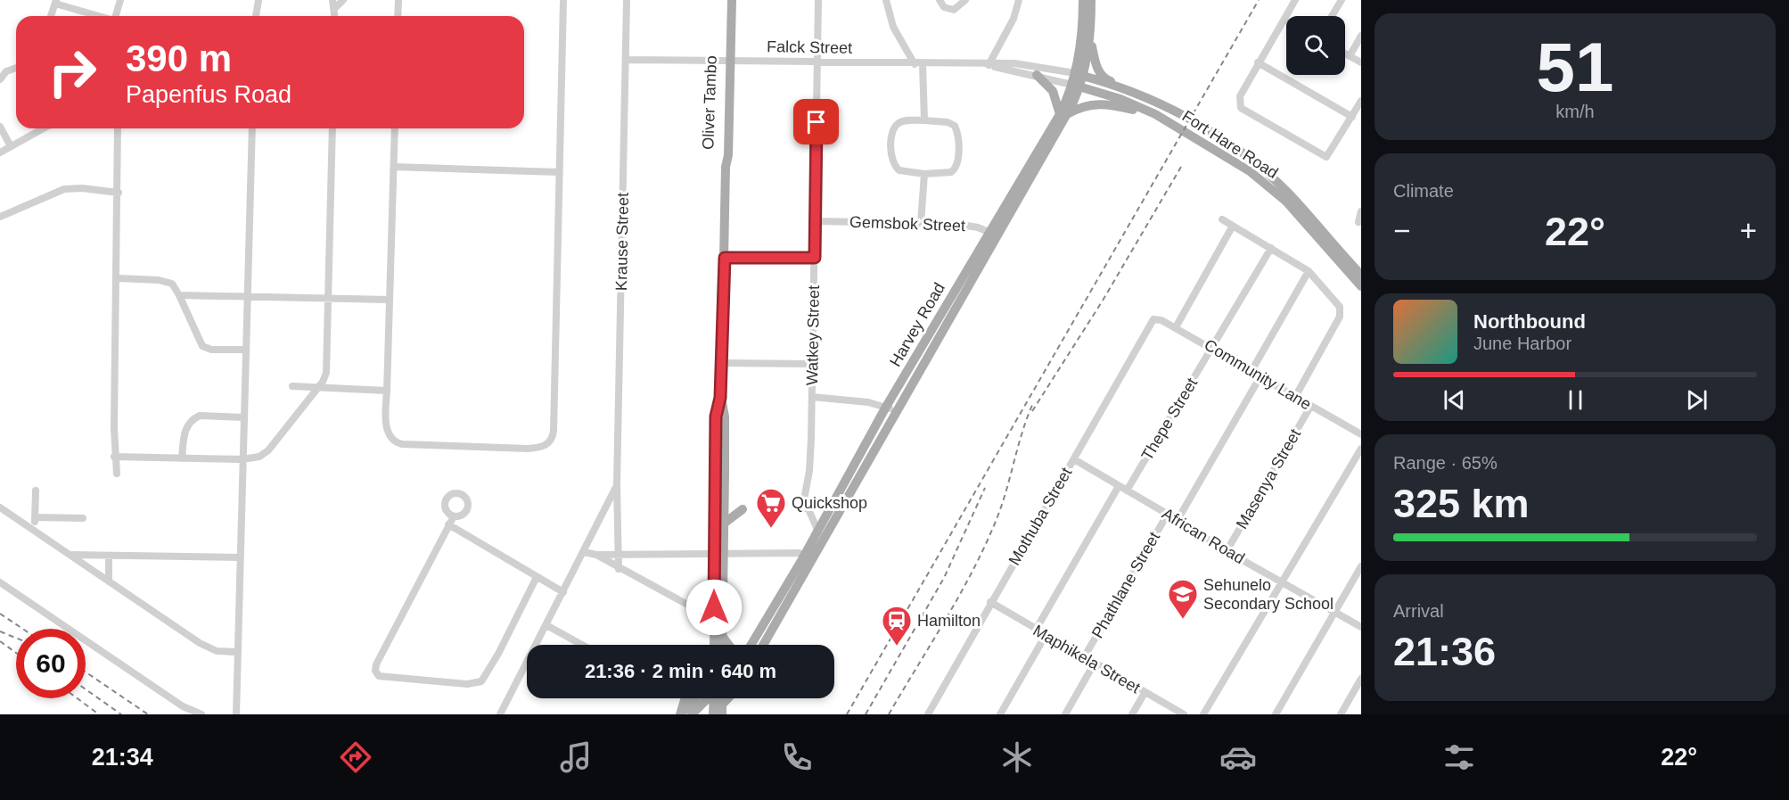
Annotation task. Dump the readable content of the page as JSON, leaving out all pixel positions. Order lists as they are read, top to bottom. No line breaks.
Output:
{"streets":{"main road":["Oliver Tambo","Fort Hare Road","Harvey Road"],"street":["Falck Street","Gemsbok Street","Krause Street","Watkey Street","Community Lane","Thepe Street","Masenya Street","Mothuba Street","African Road","Phathlane Street","Maphikela Street"]},"crossings":[["Falck Street","Oliver Tambo"],["Falck Street","Fort Hare Road"],["Falck Street","Krause Street"],["Falck Street","Harvey Road"],["Falck Street","Watkey Street"],["Fort Hare Road","Harvey Road"],["Gemsbok Street","Harvey Road"],["Gemsbok Street","Watkey Street"],["Community Lane","Thepe Street"],["Community Lane","Masenya Street"],["Community Lane","Mothuba Street"],["Community Lane","Phathlane Street"],["Thepe Street","African Road"],["Masenya Street","African Road"],["Mothuba Street","African Road"],["Mothuba Street","Maphikela Street"],["African Road","Phathlane Street"],["Phathlane Street","Maphikela Street"]],"places":{"supermarket":["Quickshop"],"school or university":["Sehunelo Secondary School"],"station":["Hamilton"]},"page":{"tile":[["51","km/h"],"Climate",["Range · 65%","325 km"],["Arrival","21:36"]],"turn":["390 m","Papenfus Road"],"heat":["−","22°","+"],"song":["Northbound","June Harbor"],"limit":"60","trip":"21:36 · 2 min · 640 m","tabs":["21:34","22°"]}}
